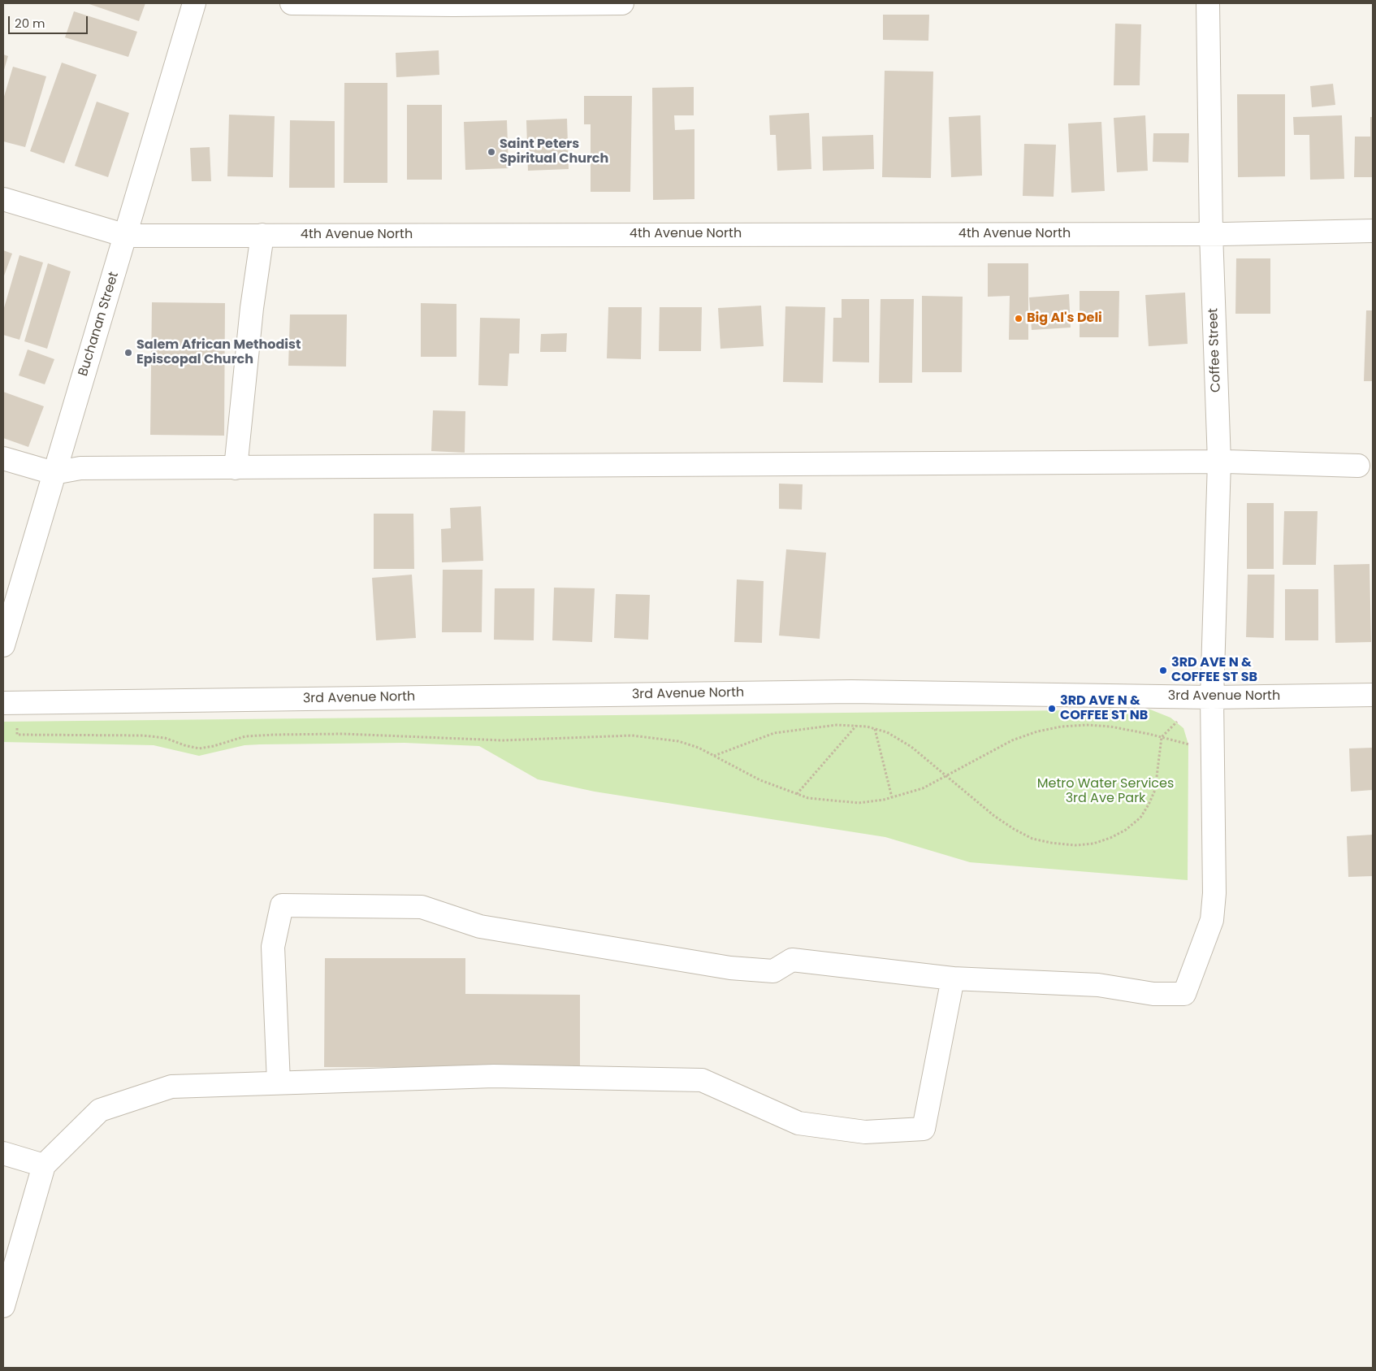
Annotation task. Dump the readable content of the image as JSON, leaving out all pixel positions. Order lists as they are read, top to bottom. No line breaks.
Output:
{"streets":{"street":["4th Avenue North","Buchanan Street","Coffee Street","3rd Avenue North"]},"crossings":[["4th Avenue North","Buchanan Street"],["4th Avenue North","Coffee Street"],["Coffee Street","3rd Avenue North"]],"parks":["Metro Water Services 3rd Ave Park"],"places":["Saint Peters Spiritual Church","Big Al's Deli","Salem African Methodist Episcopal Church","3RD AVE N & COFFEE ST SB","3RD AVE N & COFFEE ST NB"],"scale_bar":"20 m"}
